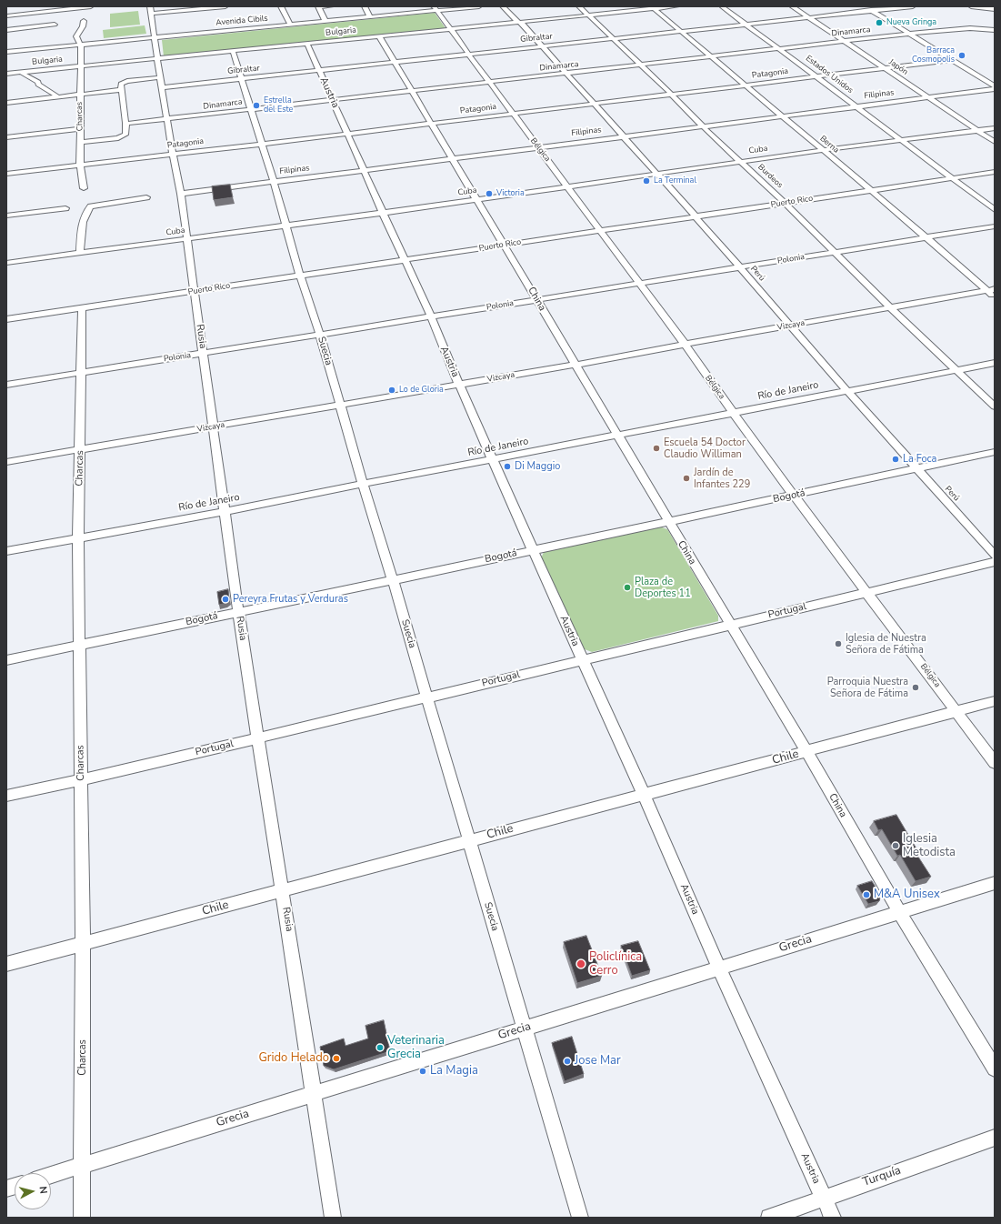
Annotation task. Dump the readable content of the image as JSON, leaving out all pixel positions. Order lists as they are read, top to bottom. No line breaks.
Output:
{"streets":{"street":["Avenida Cibils","Bulgaria","Dinamarca","Gibraltar","Japón","Patagonia","Estados Unidos","Austria","Filipinas","Charcas","Berna","Bélgica","Cuba","Burdeos","Puerto Rico","Polonia","Perú","China","Vizcaya","Rusia","Suecia","Río de Janeiro","Bogotá","Portugal","Chile","Grecia","Turquía"]},"crossings":[["Avenida Cibils","Charcas"],["Avenida Cibils","Bélgica"],["Avenida Cibils","Rusia"],["Bulgaria","Austria"],["Bulgaria","Charcas"],["Bulgaria","Berna"],["Bulgaria","Bélgica"],["Bulgaria","Burdeos"],["Bulgaria","Perú"],["Bulgaria","China"],["Bulgaria","Rusia"],["Bulgaria","Suecia"],["Dinamarca","Japón"],["Dinamarca","Estados Unidos"],["Dinamarca","Austria"],["Dinamarca","Berna"],["Dinamarca","Bélgica"],["Dinamarca","Burdeos"],["Dinamarca","Perú"],["Dinamarca","China"],["Dinamarca","Rusia"],["Dinamarca","Suecia"],["Gibraltar","Japón"],["Gibraltar","Estados Unidos"],["Gibraltar","Austria"],["Gibraltar","Berna"],["Gibraltar","Bélgica"],["Gibraltar","Burdeos"],["Gibraltar","Perú"],["Gibraltar","China"],["Gibraltar","Rusia"],["Gibraltar","Suecia"],["Japón","Patagonia"],["Japón","Filipinas"],["Japón","Cuba"],["Patagonia","Estados Unidos"],["Patagonia","Austria"],["Patagonia","Charcas"],["Patagonia","Berna"],["Patagonia","Bélgica"],["Patagonia","Burdeos"],["Patagonia","Perú"],["Patagonia","China"],["Patagonia","Rusia"],["Patagonia","Suecia"],["Estados Unidos","Filipinas"],["Estados Unidos","Cuba"],["Estados Unidos","Puerto Rico"],["Austria","Filipinas"],["Austria","Cuba"],["Austria","Puerto Rico"],["Austria","Polonia"],["Austria","Vizcaya"],["Austria","Río de Janeiro"],["Austria","Bogotá"],["Austria","Portugal"],["Austria","Chile"],["Austria","Grecia"],["Austria","Turquía"],["Filipinas","Berna"],["Filipinas","Bélgica"],["Filipinas","Burdeos"],["Filipinas","Perú"],["Filipinas","China"],["Filipinas","Rusia"],["Filipinas","Suecia"],["Charcas","Puerto Rico"],["Charcas","Polonia"],["Charcas","Vizcaya"],["Charcas","Río de Janeiro"],["Charcas","Bogotá"],["Charcas","Portugal"],["Charcas","Chile"],["Charcas","Grecia"],["Berna","Cuba"],["Berna","Puerto Rico"],["Berna","Polonia"],["Berna","Vizcaya"],["Bélgica","Cuba"],["Bélgica","Puerto Rico"],["Bélgica","Polonia"],["Bélgica","Vizcaya"],["Bélgica","Río de Janeiro"],["Bélgica","Bogotá"],["Bélgica","Portugal"],["Bélgica","Chile"],["Cuba","Burdeos"],["Cuba","Perú"],["Cuba","China"],["Cuba","Rusia"],["Cuba","Suecia"],["Burdeos","Puerto Rico"],["Burdeos","Polonia"],["Burdeos","Vizcaya"],["Burdeos","Río de Janeiro"],["Puerto Rico","Perú"],["Puerto Rico","China"],["Puerto Rico","Rusia"],["Puerto Rico","Suecia"],["Polonia","Perú"],["Polonia","China"],["Polonia","Rusia"],["Polonia","Suecia"],["Perú","Vizcaya"],["Perú","Río de Janeiro"],["Perú","Bogotá"],["China","Vizcaya"],["China","Río de Janeiro"],["China","Bogotá"],["China","Portugal"],["China","Chile"],["China","Grecia"],["Vizcaya","Rusia"],["Vizcaya","Suecia"],["Rusia","Río de Janeiro"],["Rusia","Bogotá"],["Rusia","Portugal"],["Rusia","Chile"],["Rusia","Grecia"],["Suecia","Río de Janeiro"],["Suecia","Bogotá"],["Suecia","Portugal"],["Suecia","Chile"],["Suecia","Grecia"]],"places":["Nueva Gringa","Barraca Cosmopolis","Estrella del Este","La Terminal","Victoria","Lo de Gloria","Escuela 54 Doctor Claudio Williman","La Foca","Di Maggio","Jardín de Infantes 229","Plaza de Deportes 11","Pereyra Frutas y Verduras","Iglesia de Nuestra Señora de Fátima","Parroquia Nuestra Señora de Fátima","Iglesia Metodista","M&A Unisex","Policlínica Cerro","Veterinaria Grecia","Grido Helado","Jose Mar","La Magia"],"north":"right"}
